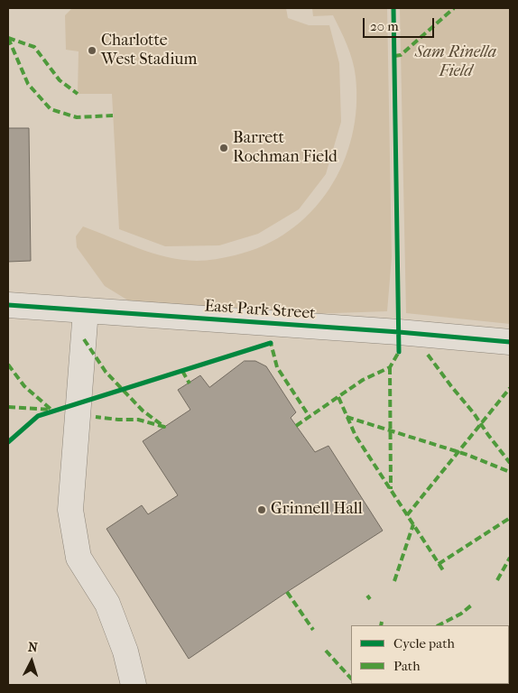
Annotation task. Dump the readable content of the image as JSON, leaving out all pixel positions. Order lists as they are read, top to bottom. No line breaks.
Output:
{"streets":{"street":["East Park Street"]},"parks":["Sam Rinella Field"],"places":["Charlotte West Stadium","Barrett Rochman Field","Grinnell Hall"],"legend":["Cycle path","Path"],"scale_bar":"20 m","north":"top"}
